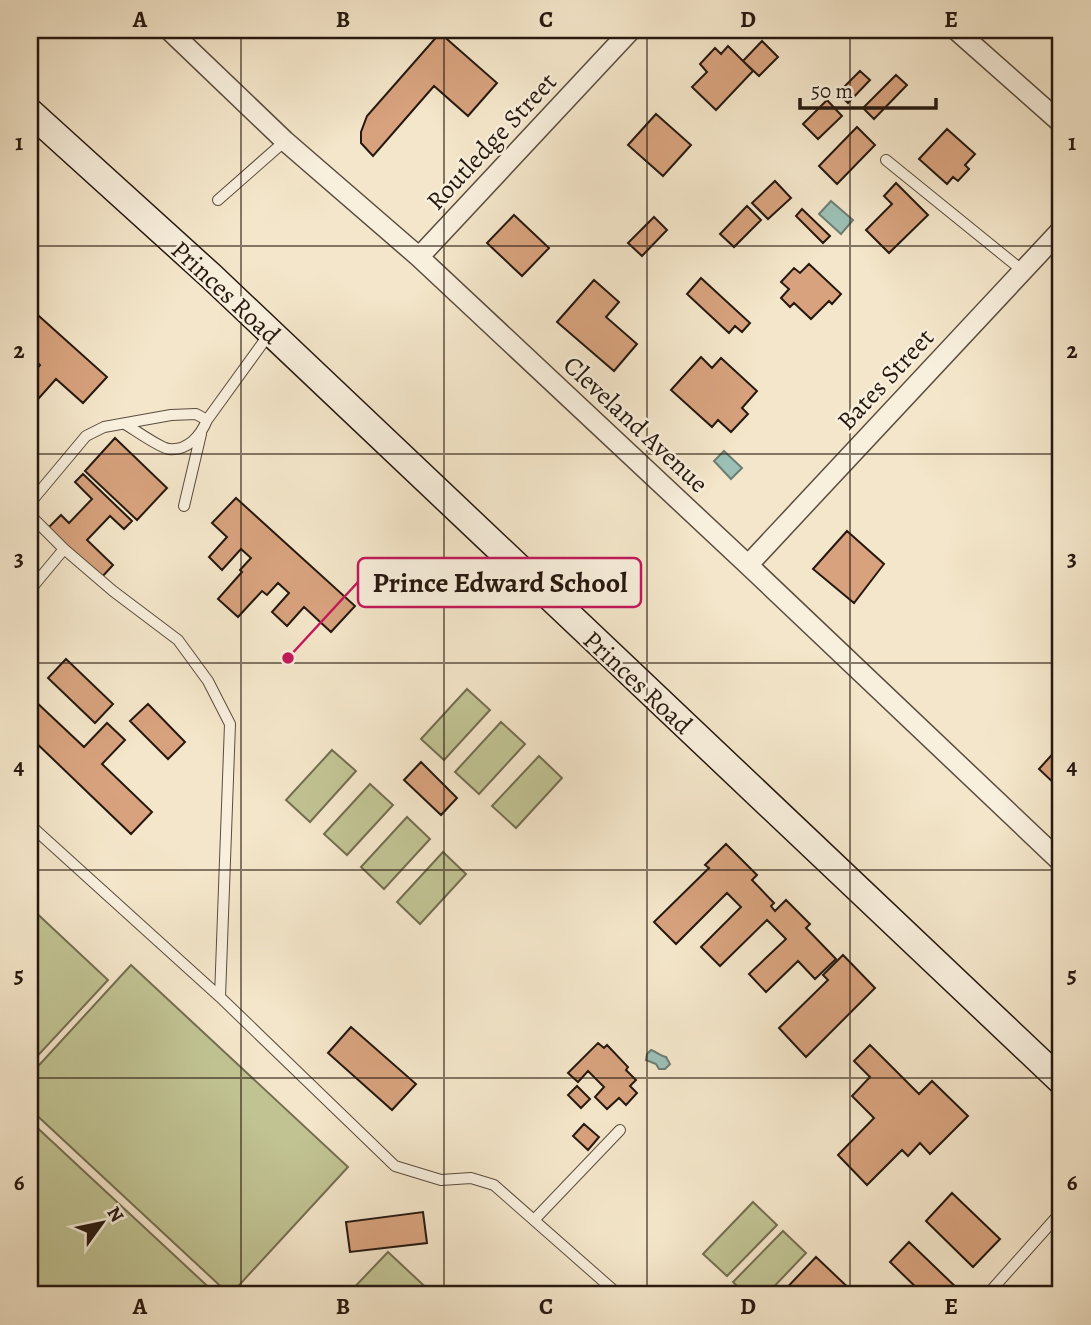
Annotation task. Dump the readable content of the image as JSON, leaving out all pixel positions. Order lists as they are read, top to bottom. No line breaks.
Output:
{"streets":{"main road":["Princes Road"],"street":["Routledge Street","Bates Street","Cleveland Avenue"]},"crossings":[["Routledge Street","Cleveland Avenue"],["Bates Street","Cleveland Avenue"]],"places":["Prince Edward School"],"scale_bar":"50 m","north":"top right","grid":{"columns":["A","B","C","D","E"],"rows":["1","2","3","4","5","6"]}}
